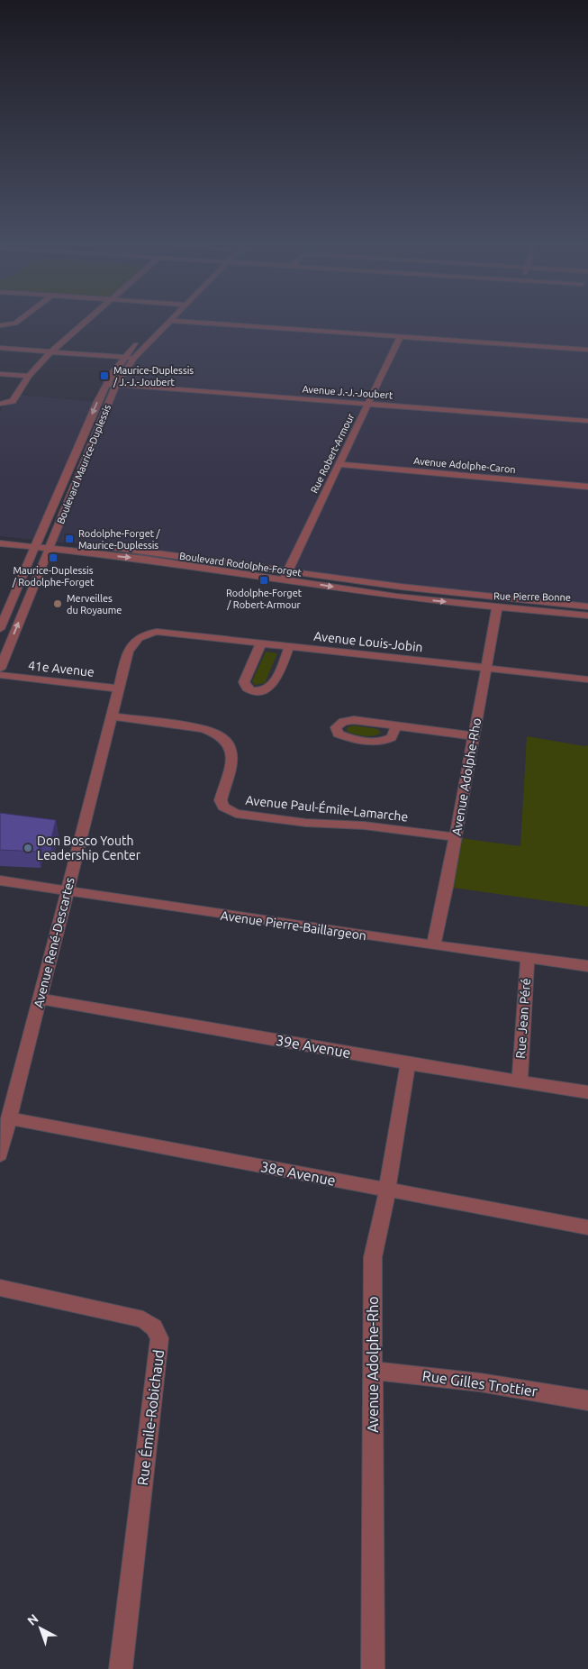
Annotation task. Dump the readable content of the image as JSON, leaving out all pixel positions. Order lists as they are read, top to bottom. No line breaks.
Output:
{"streets":{"street":["Avenue J.-J.-Joubert","Rue Robert-Armour","Boulevard Maurice-Duplessis","Avenue Adolphe-Caron","Boulevard Rodolphe-Forget","Rue Pierre Bonne","Avenue Louis-Jobin","41e Avenue","Avenue Adolphe-Rho","Avenue Paul-Émile-Lamarche","Avenue Pierre-Baillargeon","Avenue René-Descartes","Rue Jean Péré","39e Avenue","38e Avenue","Rue Gilles Trottier","Rue Émile-Robichaud"]},"crossings":[["Avenue J.-J.-Joubert","Rue Robert-Armour"],["Avenue J.-J.-Joubert","Boulevard Maurice-Duplessis"],["Rue Robert-Armour","Avenue Adolphe-Caron"],["Rue Robert-Armour","Boulevard Rodolphe-Forget"],["Boulevard Maurice-Duplessis","Boulevard Rodolphe-Forget"],["Boulevard Rodolphe-Forget","Rue Pierre Bonne"],["Boulevard Rodolphe-Forget","Avenue Adolphe-Rho"],["Avenue Louis-Jobin","Avenue Adolphe-Rho"],["Avenue Louis-Jobin","Avenue René-Descartes"],["41e Avenue","Avenue René-Descartes"],["Avenue Adolphe-Rho","Avenue Paul-Émile-Lamarche"],["Avenue Adolphe-Rho","Avenue Pierre-Baillargeon"],["Avenue Adolphe-Rho","39e Avenue"],["Avenue Adolphe-Rho","38e Avenue"],["Avenue Adolphe-Rho","Rue Gilles Trottier"],["Avenue Paul-Émile-Lamarche","Avenue René-Descartes"],["Avenue Pierre-Baillargeon","Avenue René-Descartes"],["Avenue Pierre-Baillargeon","Rue Jean Péré"],["Avenue René-Descartes","39e Avenue"],["Avenue René-Descartes","38e Avenue"],["Rue Jean Péré","39e Avenue"]],"places":{"transit":["Maurice-Duplessis / J.-J.-Joubert","Rodolphe-Forget / Maurice-Duplessis","Maurice-Duplessis / Rodolphe-Forget","Rodolphe-Forget / Robert-Armour"],"other":["Merveilles du Royaume","Don Bosco Youth Leadership Center"]},"north":"top left"}
